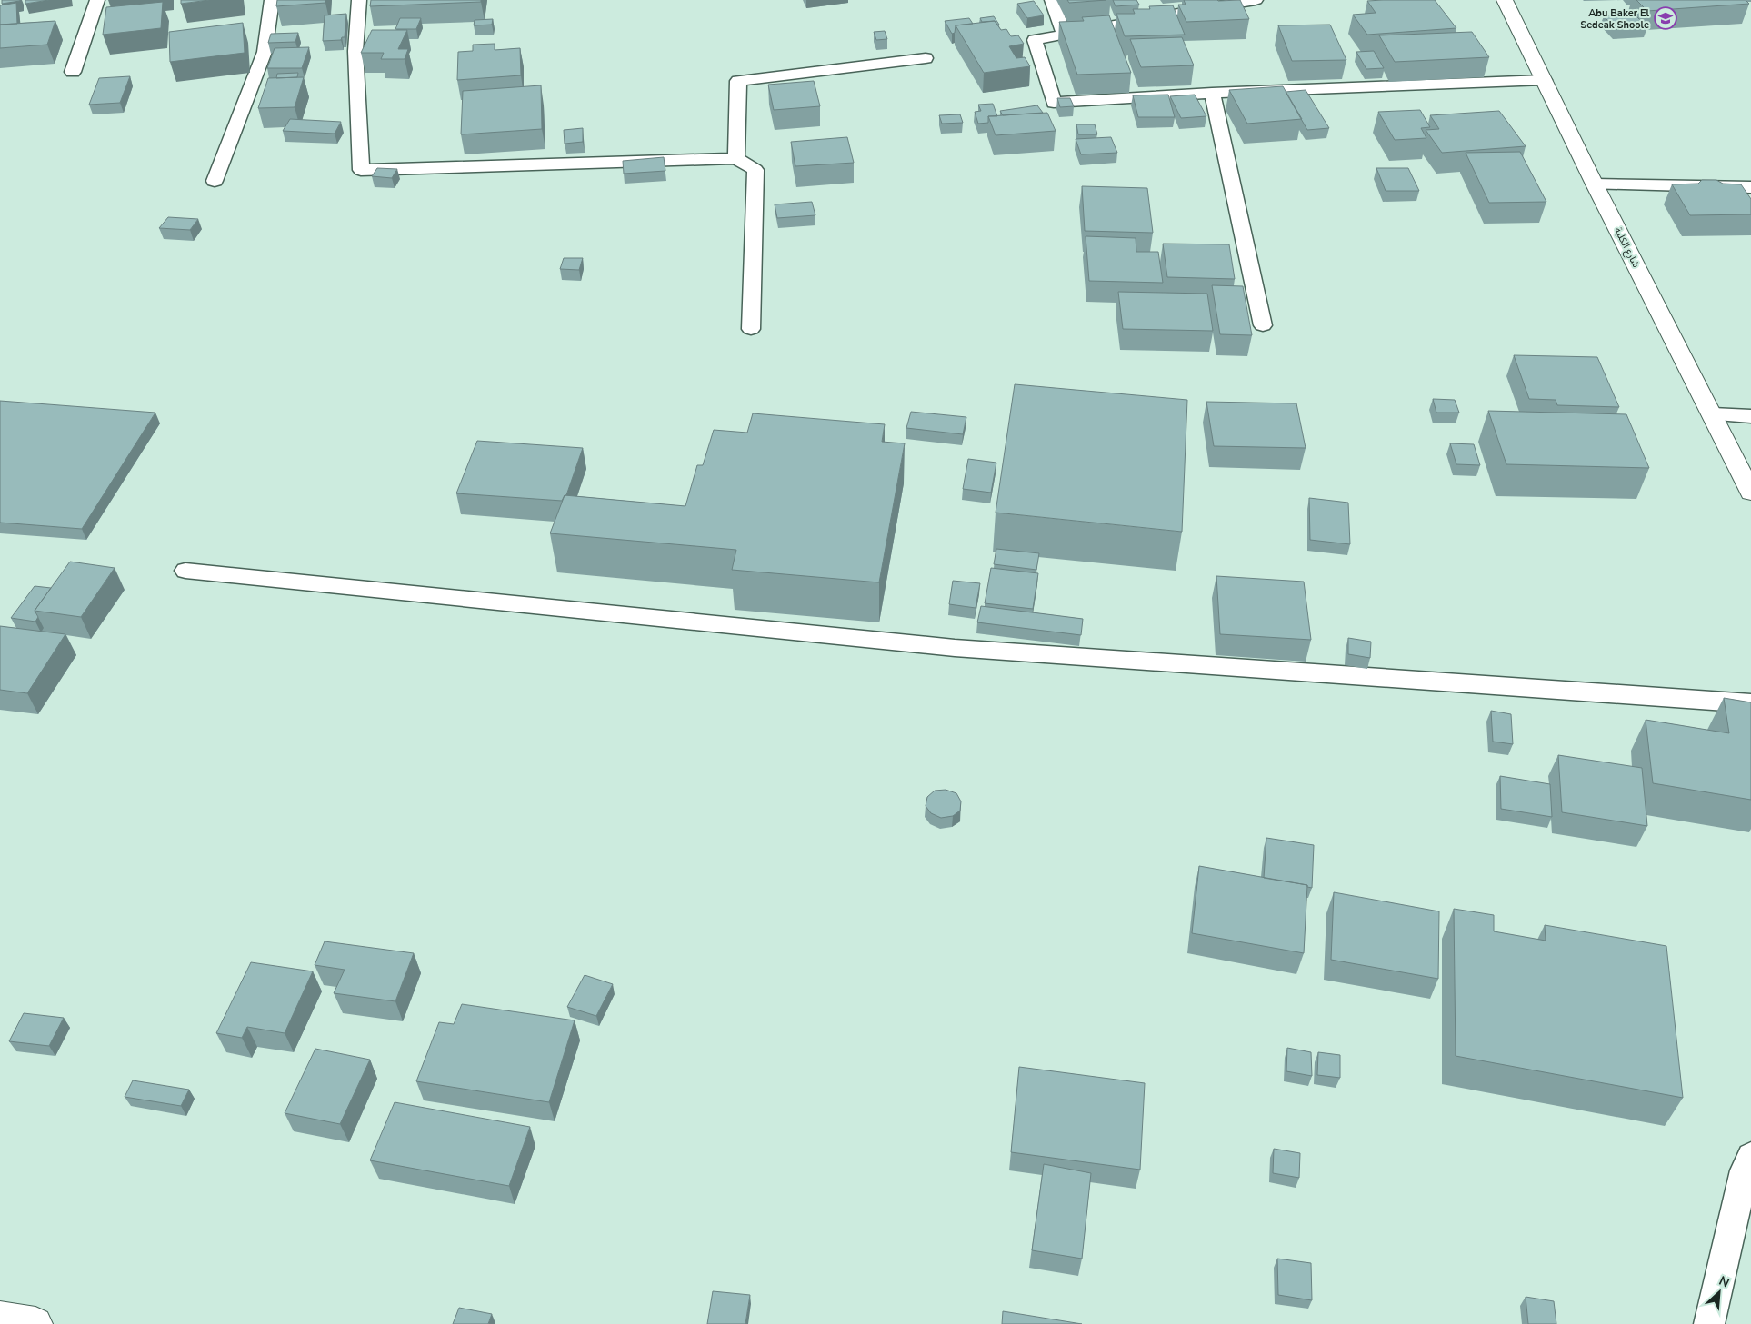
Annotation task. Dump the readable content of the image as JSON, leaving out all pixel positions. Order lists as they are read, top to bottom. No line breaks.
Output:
{"streets":{"street":["شارع الكلية"]},"places":{"school or university":["Abu Baker El Sedeak Shoole"]},"north":"top right"}
